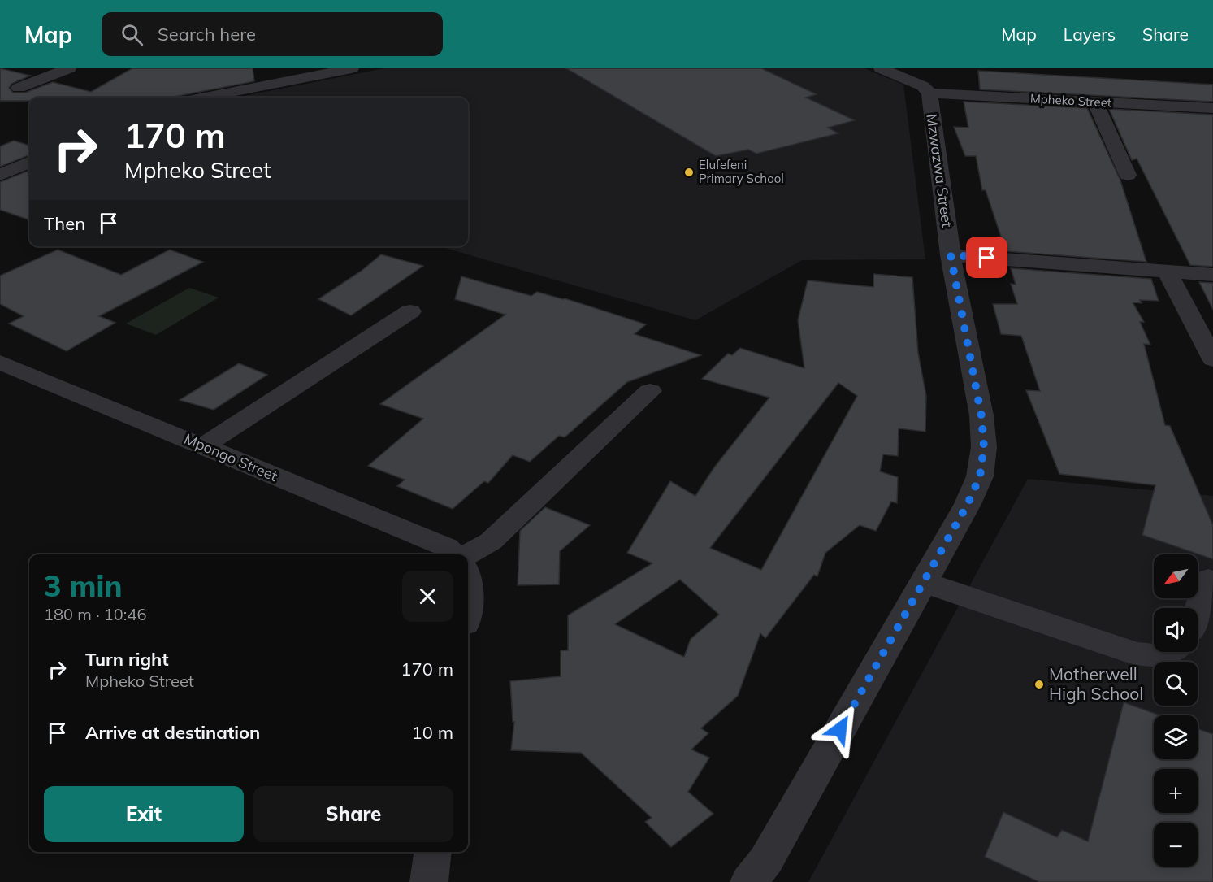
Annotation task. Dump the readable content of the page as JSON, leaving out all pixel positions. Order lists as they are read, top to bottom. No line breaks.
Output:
{"streets":{"street":["Mpheko Street","Mzwazwa Street","Mpongo Street"]},"crossings":[["Mpheko Street","Mzwazwa Street"]],"places":["Elufefeni Primary School","Motherwell High School"],"north":"bottom left","page":{"header":"Map","search":"Search here","nav":["Map","Layers","Share"],"turn":["170 m","Mpheko Street"],"then":"Then","map_buttons":["+","−"],"heading":["3 min","180 m · 10:46"],"list":[{"name":"Turn right","note":"Mpheko Street","value":"170 m"},{"name":"Arrive at destination","value":"10 m"}],"buttons":["Exit","Share"]}}
